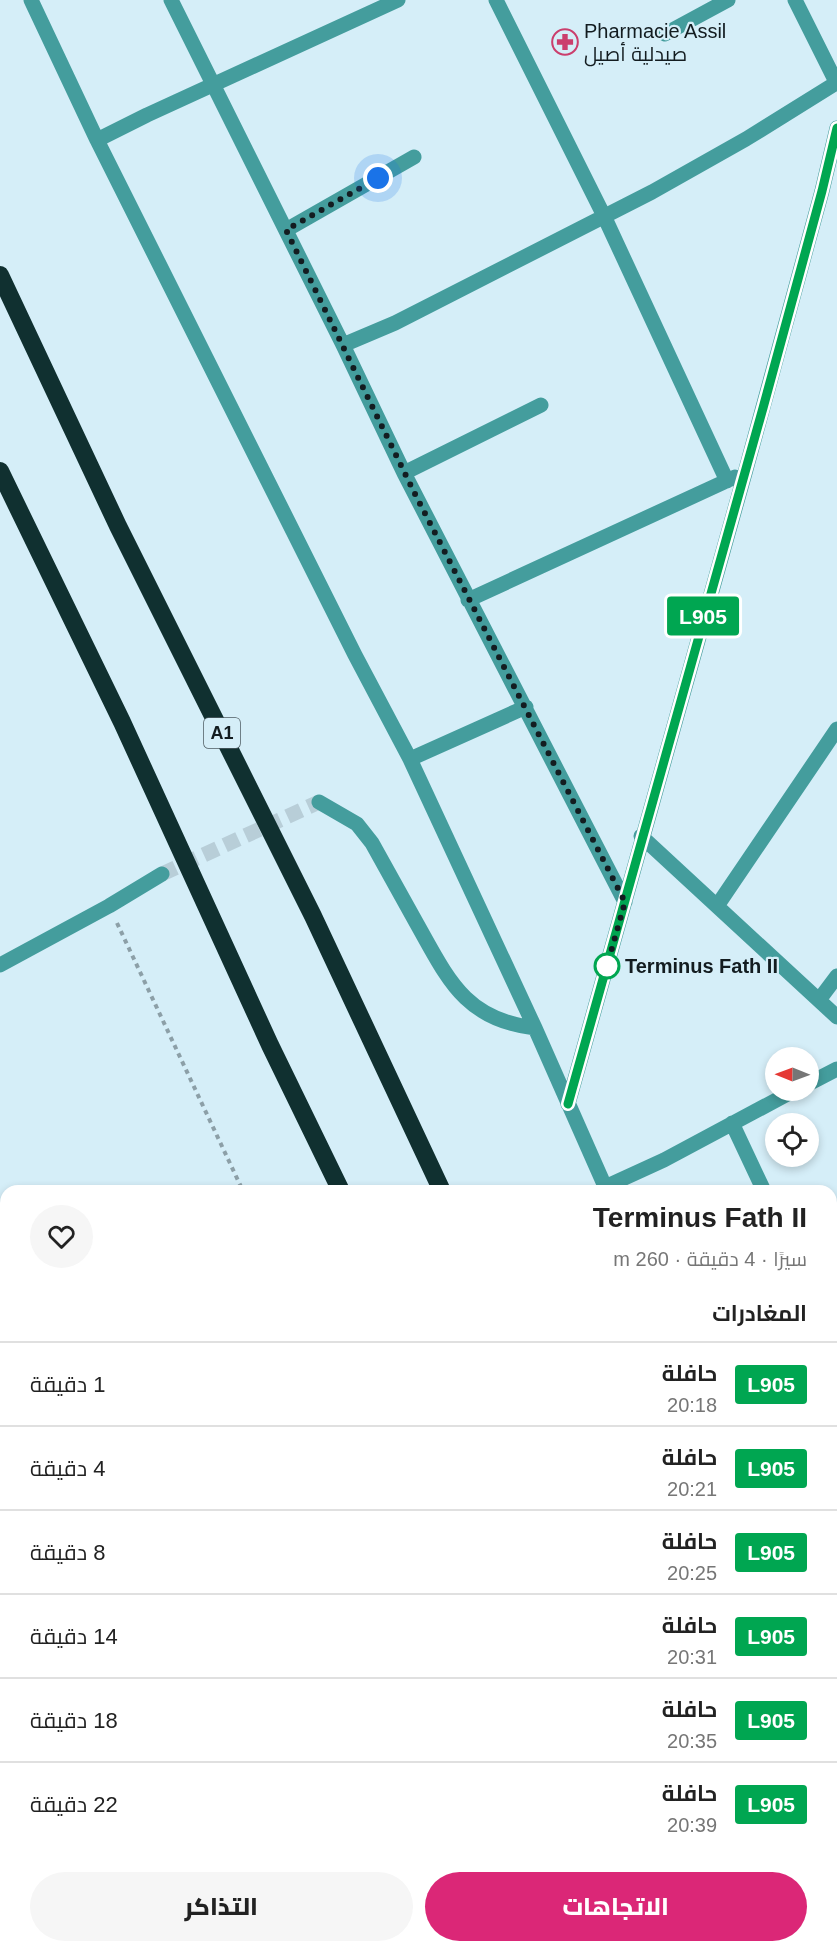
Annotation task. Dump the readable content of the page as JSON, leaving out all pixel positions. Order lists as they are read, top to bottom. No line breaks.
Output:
{"streets":{"highway":["A1"]},"places":{"pharmacy":["Pharmacie Assil صيدلية أصيل"],"other":["Terminus Fath II"]},"lines":["bus line L905"],"north":"left","page":{"on_map":"L905","heading":[["Terminus Fath II","سيرًا · 4 دقيقة · 260 m"],"المغادرات"],"list":[{"mark":"L905","name":"حافلة","note":"20:18","value":"1 دقيقة"},{"mark":"L905","name":"حافلة","note":"20:21","value":"4 دقيقة"},{"mark":"L905","name":"حافلة","note":"20:25","value":"8 دقيقة"},{"mark":"L905","name":"حافلة","note":"20:31","value":"14 دقيقة"},{"mark":"L905","name":"حافلة","note":"20:35","value":"18 دقيقة"},{"mark":"L905","name":"حافلة","note":"20:39","value":"22 دقيقة"}],"buttons":["الاتجاهات","التذاكر"]}}
